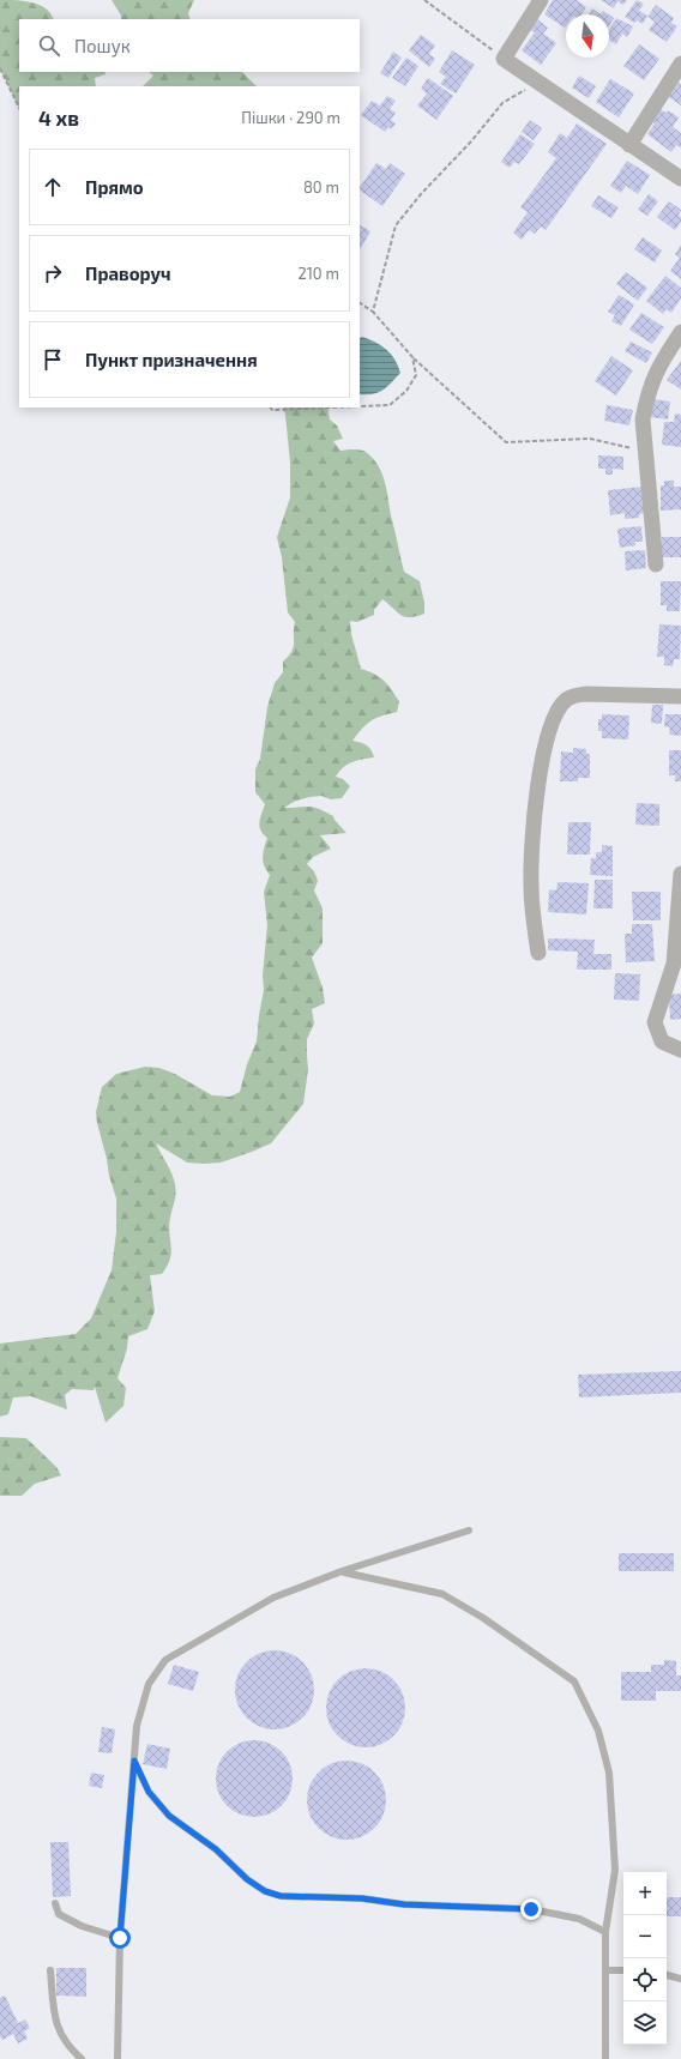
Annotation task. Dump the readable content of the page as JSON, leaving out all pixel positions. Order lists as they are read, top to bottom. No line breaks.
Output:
{"north":"bottom","page":{"search":"Пошук","heading":["4 хв","Пішки · 290 m"],"list":[["Прямо","80 m"],["Праворуч","210 m"],"Пункт призначення"],"map_buttons":["+","−"]}}
